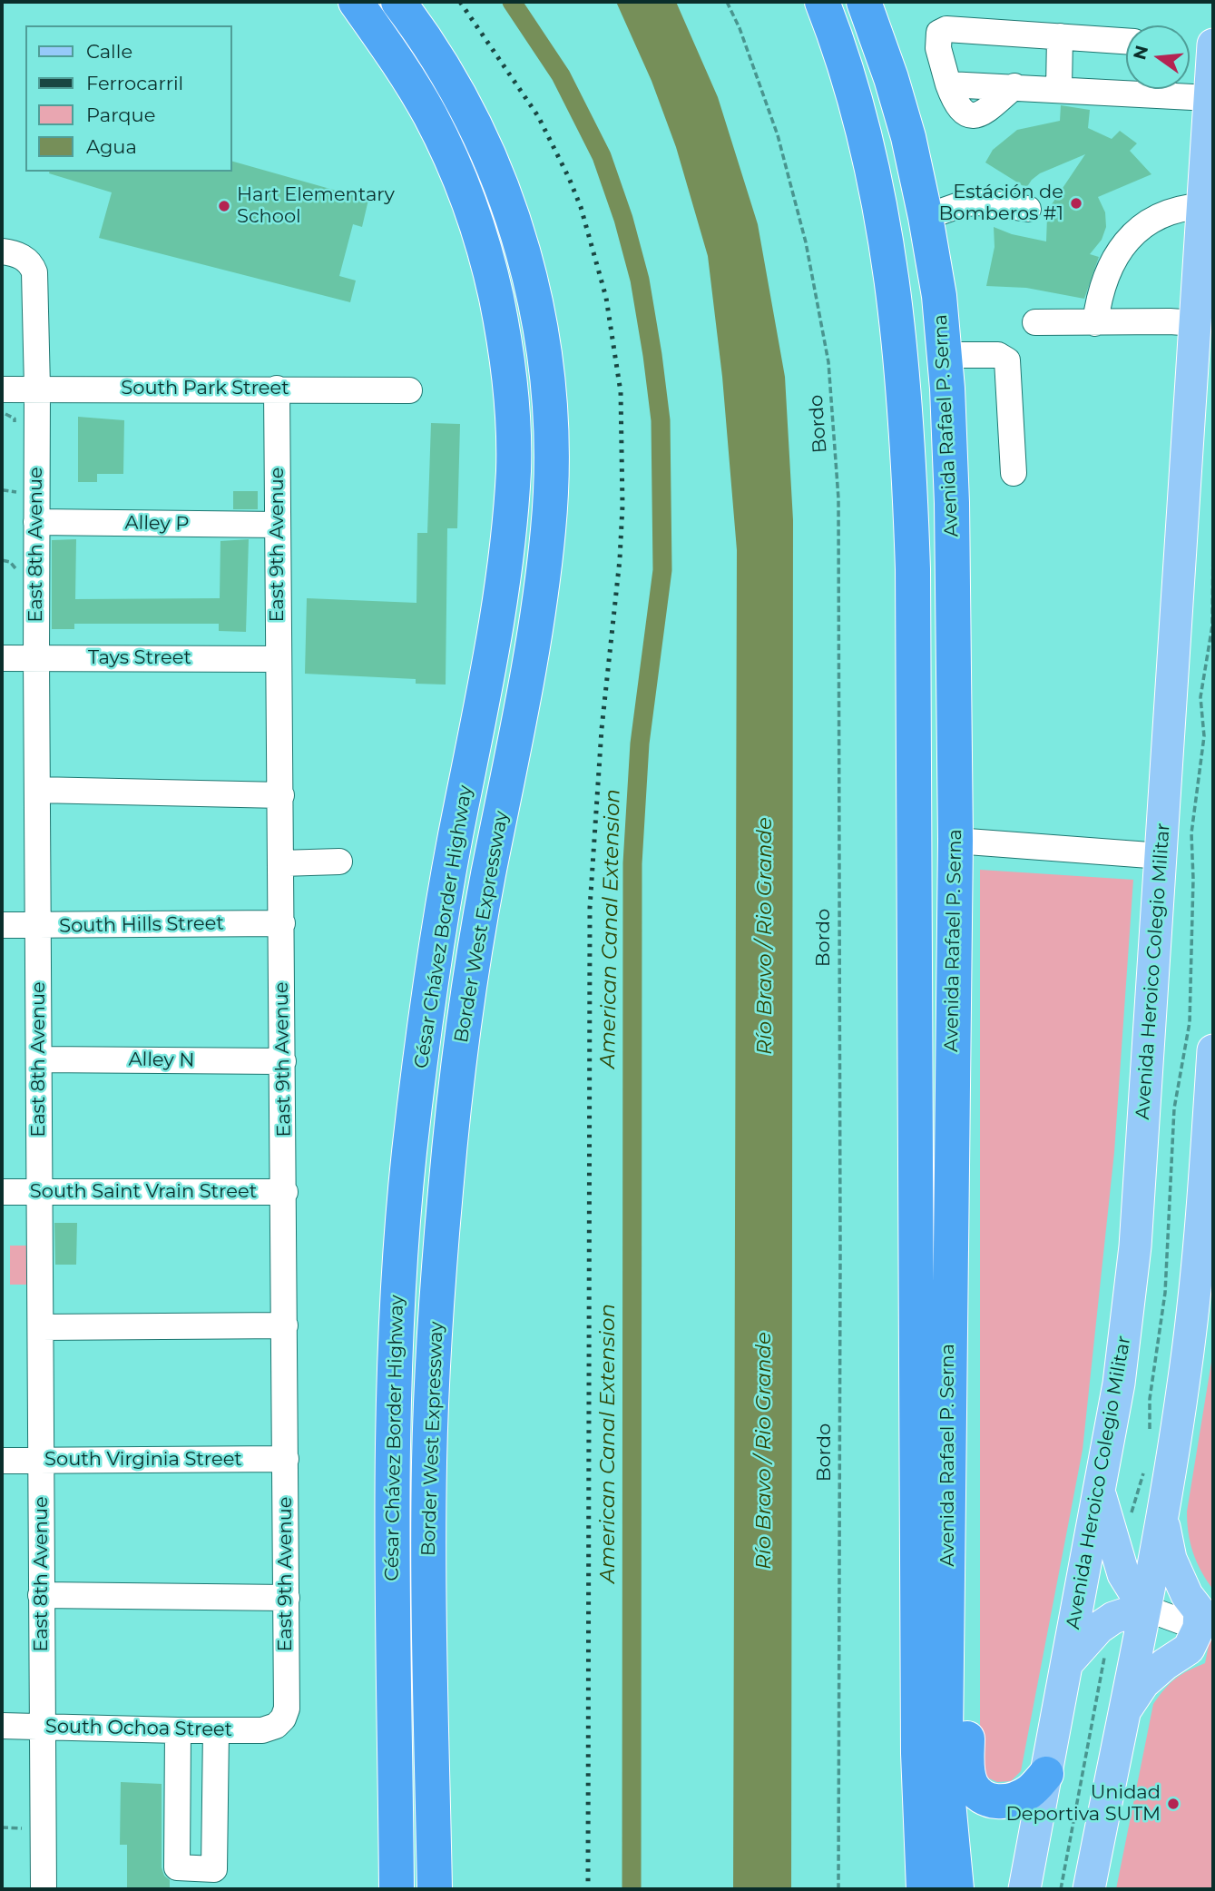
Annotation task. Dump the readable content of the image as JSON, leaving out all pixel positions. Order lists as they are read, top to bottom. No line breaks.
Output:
{"streets":{"highway":["Avenida Rafael P. Serna","César Chávez Border Highway","Border West Expressway"],"main road":["Avenida Heroico Colegio Militar"],"street":["South Park Street","Alley P","East 8th Avenue","East 9th Avenue","Tays Street","South Hills Street","Alley N","South Saint Vrain Street","South Virginia Street","South Ochoa Street"],"path":["Bordo"]},"crossings":[["South Park Street","East 8th Avenue"],["South Park Street","East 9th Avenue"],["Alley P","East 8th Avenue"],["Alley P","East 9th Avenue"],["East 8th Avenue","Tays Street"],["East 8th Avenue","South Hills Street"],["East 8th Avenue","Alley N"],["East 8th Avenue","South Saint Vrain Street"],["East 8th Avenue","South Virginia Street"],["East 8th Avenue","South Ochoa Street"],["East 9th Avenue","Tays Street"],["East 9th Avenue","South Hills Street"],["East 9th Avenue","Alley N"],["East 9th Avenue","South Saint Vrain Street"],["East 9th Avenue","South Virginia Street"],["East 9th Avenue","South Ochoa Street"]],"water":["American Canal Extension","Río Bravo / Rio Grande"],"places":["Estáción de Bomberos #1","Hart Elementary School","Unidad Deportiva SUTM"],"legend":["Calle","Ferrocarril","Parque","Agua"],"north":"left"}
